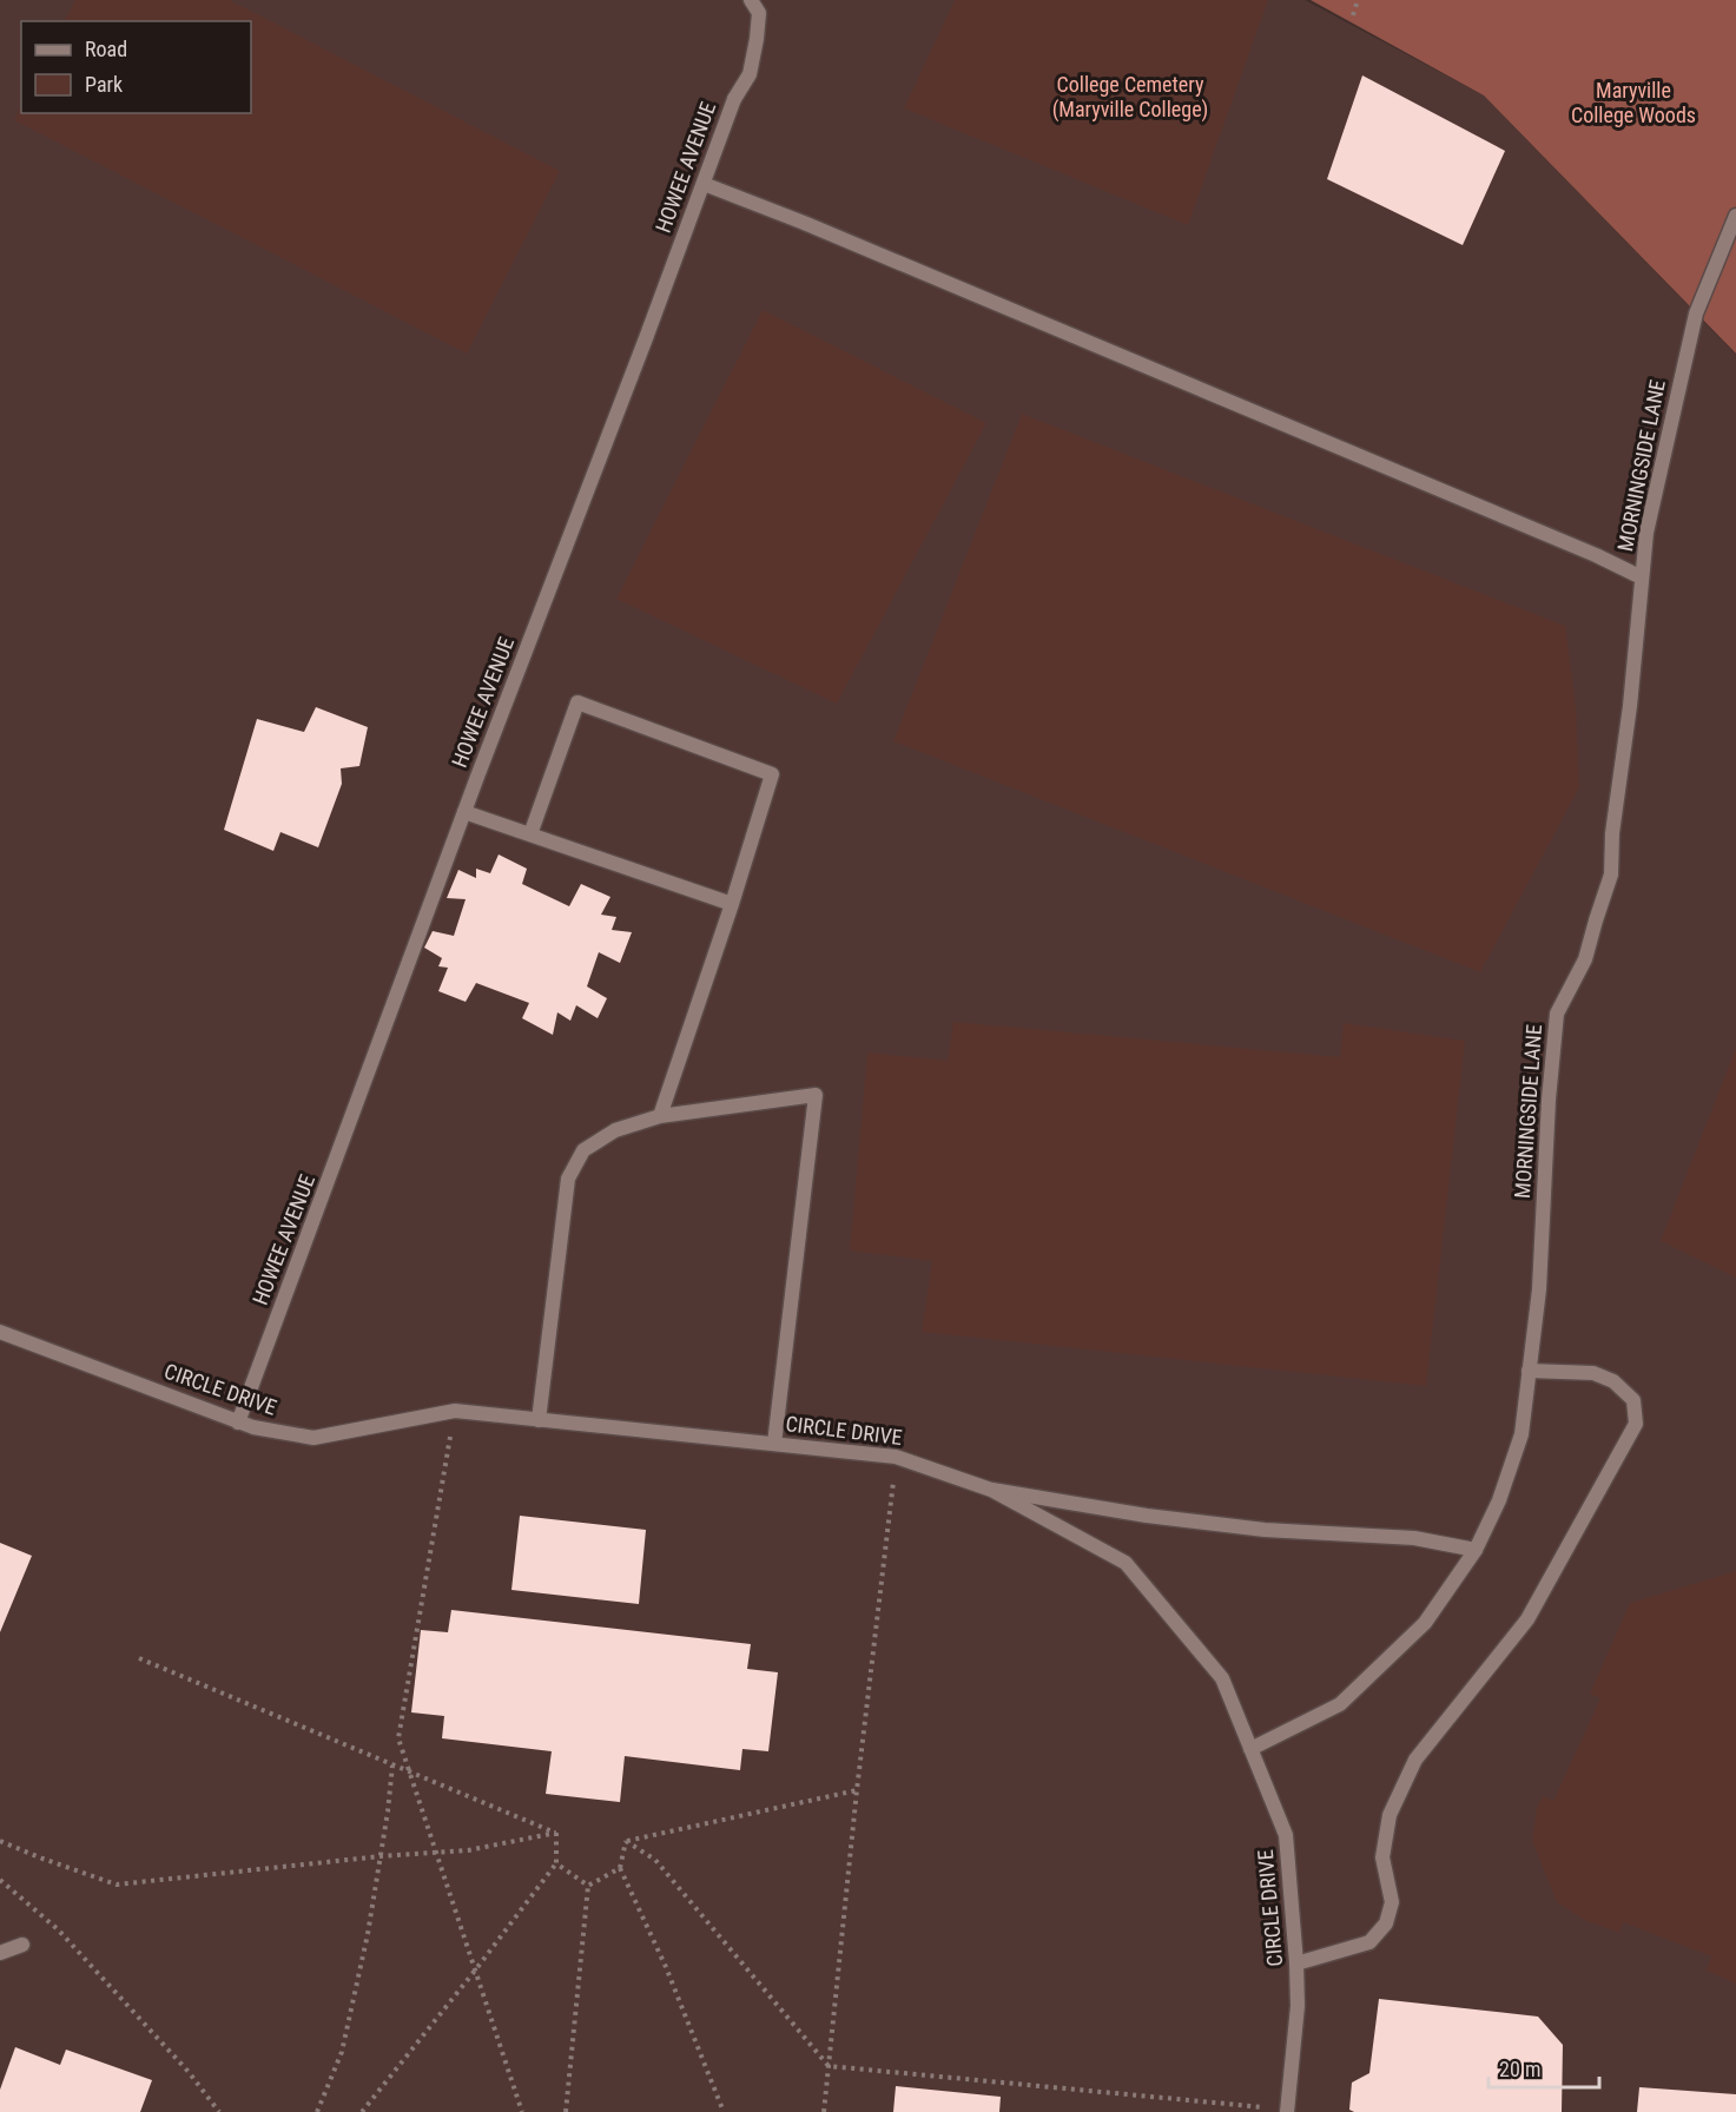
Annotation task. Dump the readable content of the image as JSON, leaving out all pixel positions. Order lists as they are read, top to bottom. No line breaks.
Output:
{"streets":{"street":["HOWEE AVENUE","MORNINGSIDE LANE","CIRCLE DRIVE"]},"crossings":[["HOWEE AVENUE","CIRCLE DRIVE"],["MORNINGSIDE LANE","CIRCLE DRIVE"]],"parks":["College Cemetery (Maryville College)","Maryville College Woods"],"legend":["Road","Park"],"scale_bar":"20 m"}
